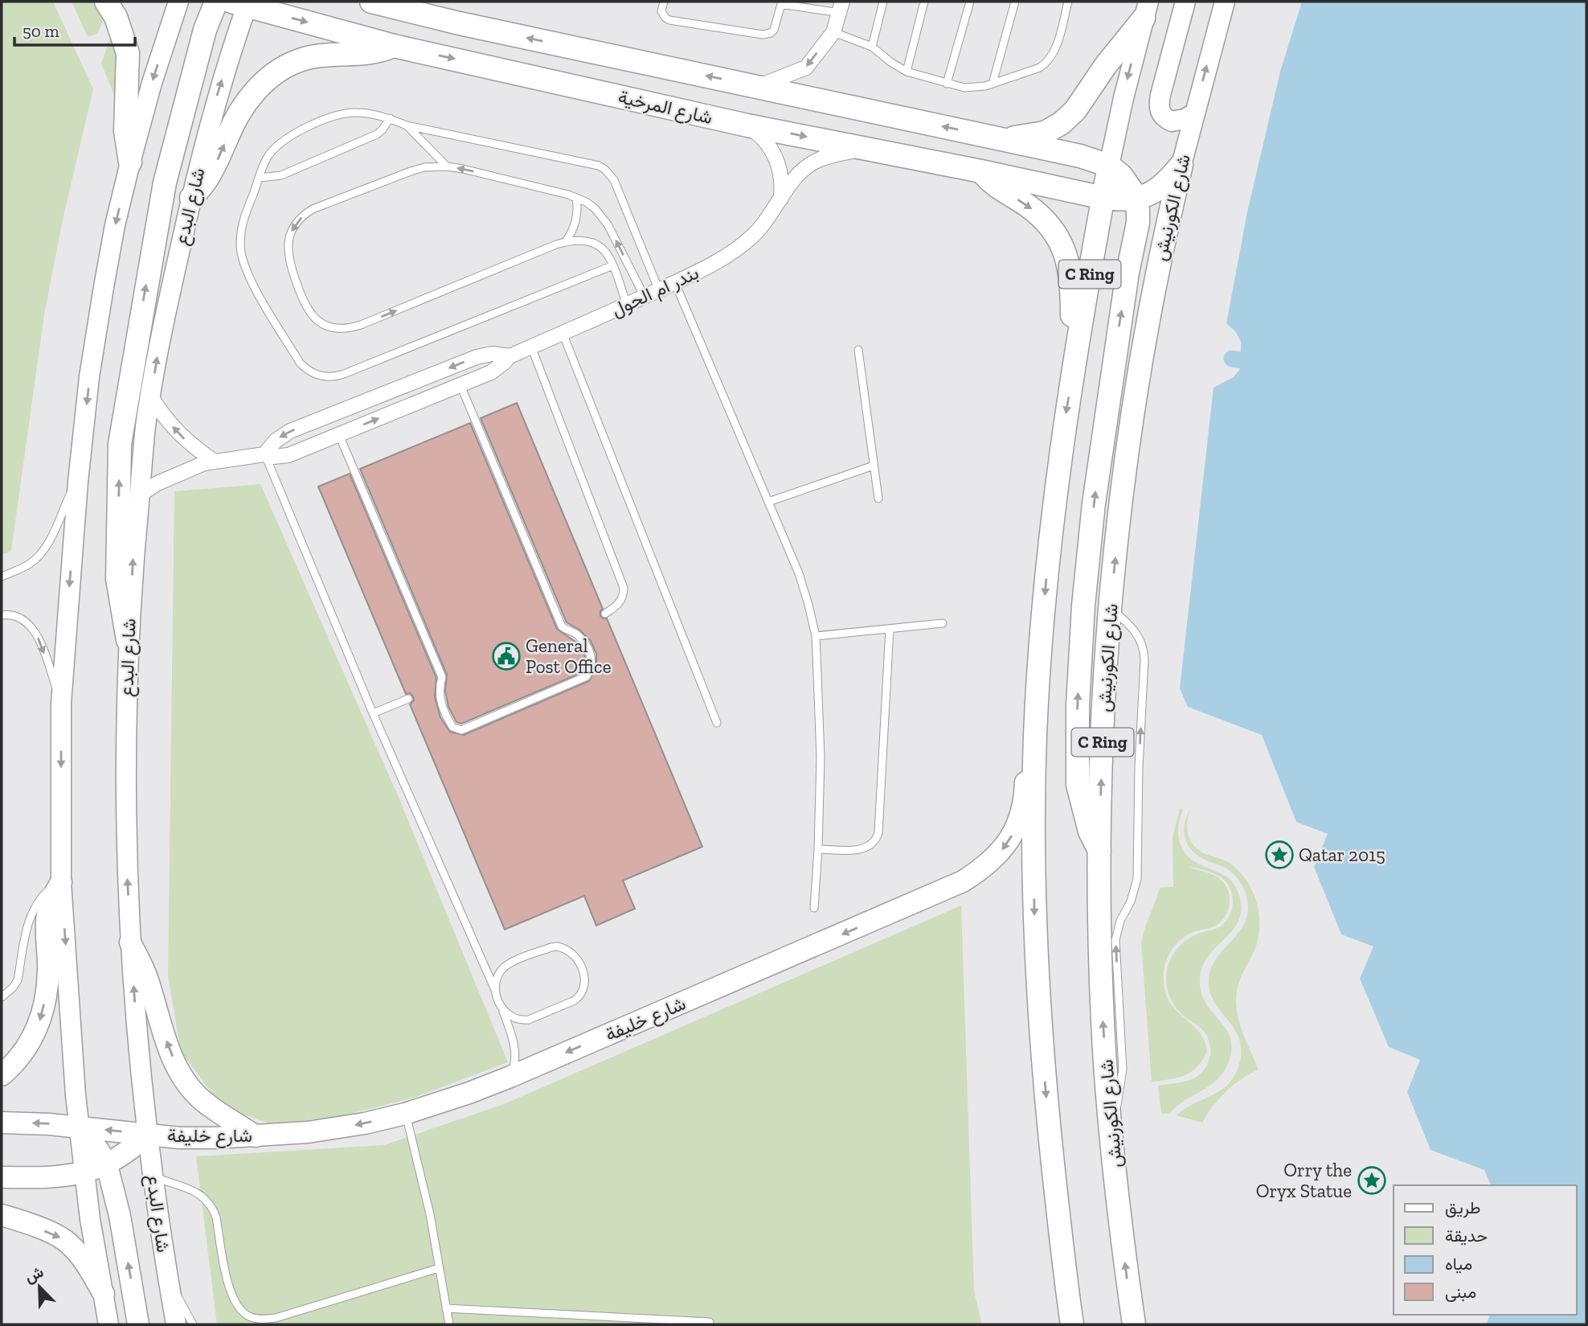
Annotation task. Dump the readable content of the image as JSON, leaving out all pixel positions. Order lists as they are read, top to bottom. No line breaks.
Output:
{"streets":{"highway":["شارع المرخية","شارع الكورنيش","C Ring"],"main road":["شارع البدع","شارع خليفة"],"street":["بندر ام الحول"]},"crossings":[["شارع المرخية","شارع البدع"],["شارع المرخية","C Ring"],["شارع المرخية","بندر ام الحول"],["شارع البدع","بندر ام الحول"],["شارع البدع","شارع خليفة"],["C Ring","شارع خليفة"]],"one_way":["شارع الكورنيش","شارع خليفة"],"places":{"public building":["General Post Office"],"place":["Qatar 2015","Orry the Oryx Statue"]},"legend":["طريق","حديقة","مياه","مبنى"],"scale_bar":"50 m","north":"top left"}
